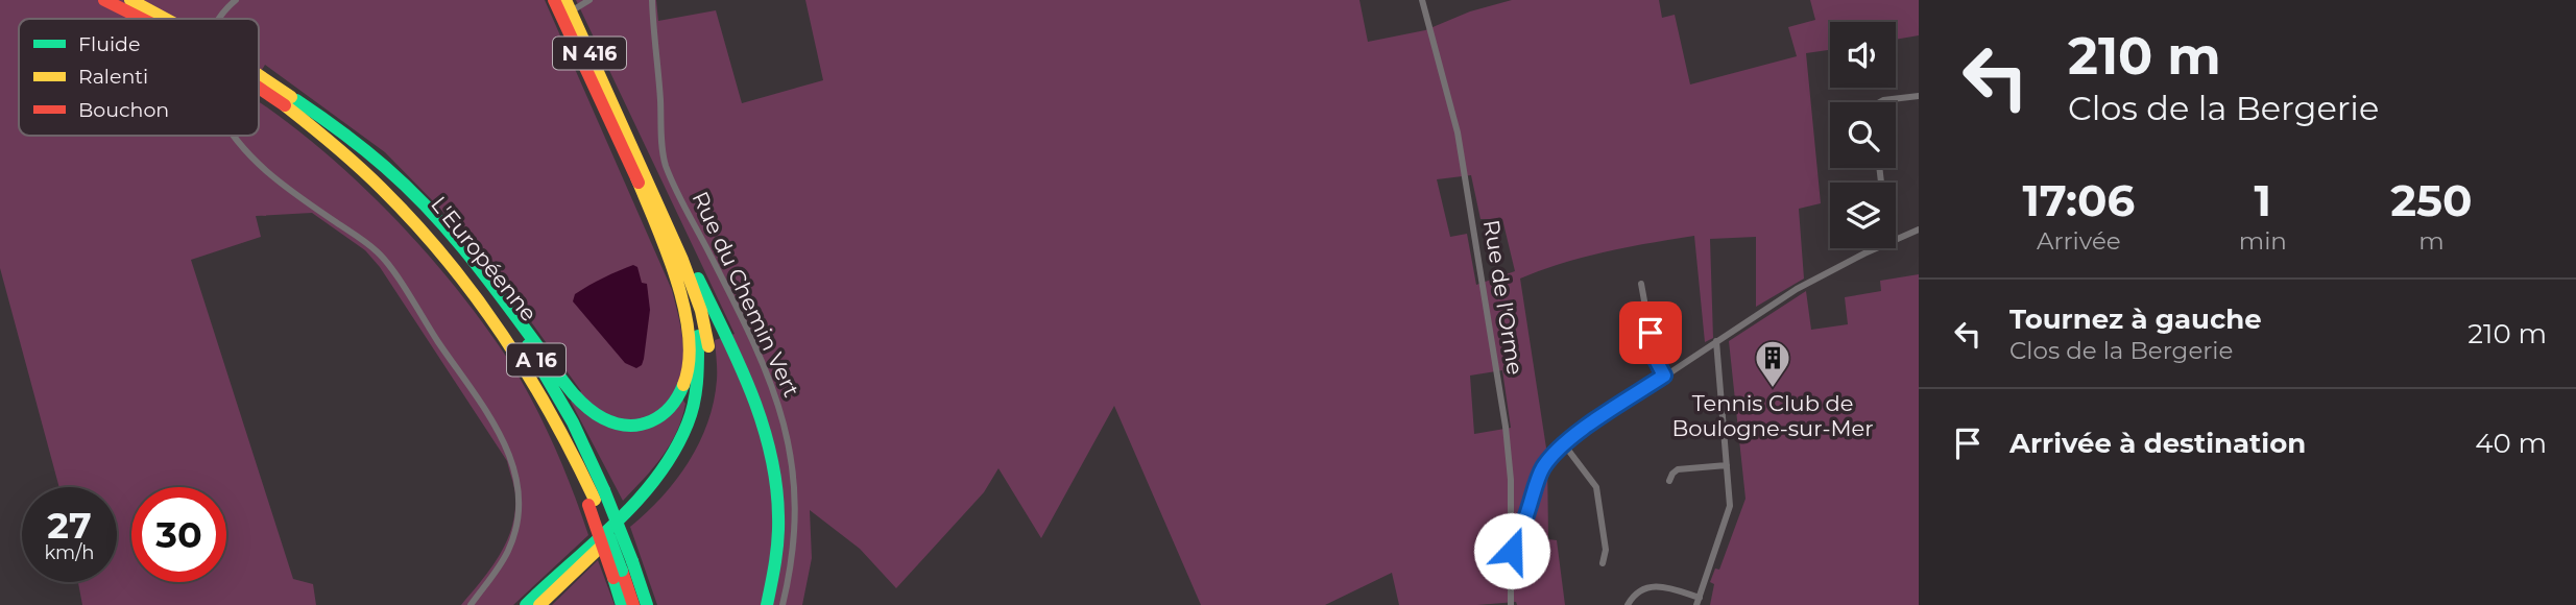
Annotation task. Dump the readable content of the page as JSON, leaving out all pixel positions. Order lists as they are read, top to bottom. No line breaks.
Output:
{"streets":{"highway":["N 416","L'Européenne","A 16"],"street":["Rue du Chemin Vert","Rue de l'Orme"]},"crossings":[["L'Européenne","A 16"]],"places":{"building":["Tennis Club de Boulogne-sur-Mer"]},"legend":["Fluide","Ralenti","Bouchon"],"page":{"turn":["210 m","Clos de la Bergerie"],"eta":["17:06","Arrivée","1","min","250","m"],"list":[{"name":"Tournez à gauche","note":"Clos de la Bergerie","value":"210 m"},{"name":"Arrivée à destination","value":"40 m"}],"speed":"27 km/h","limit":"30"}}
